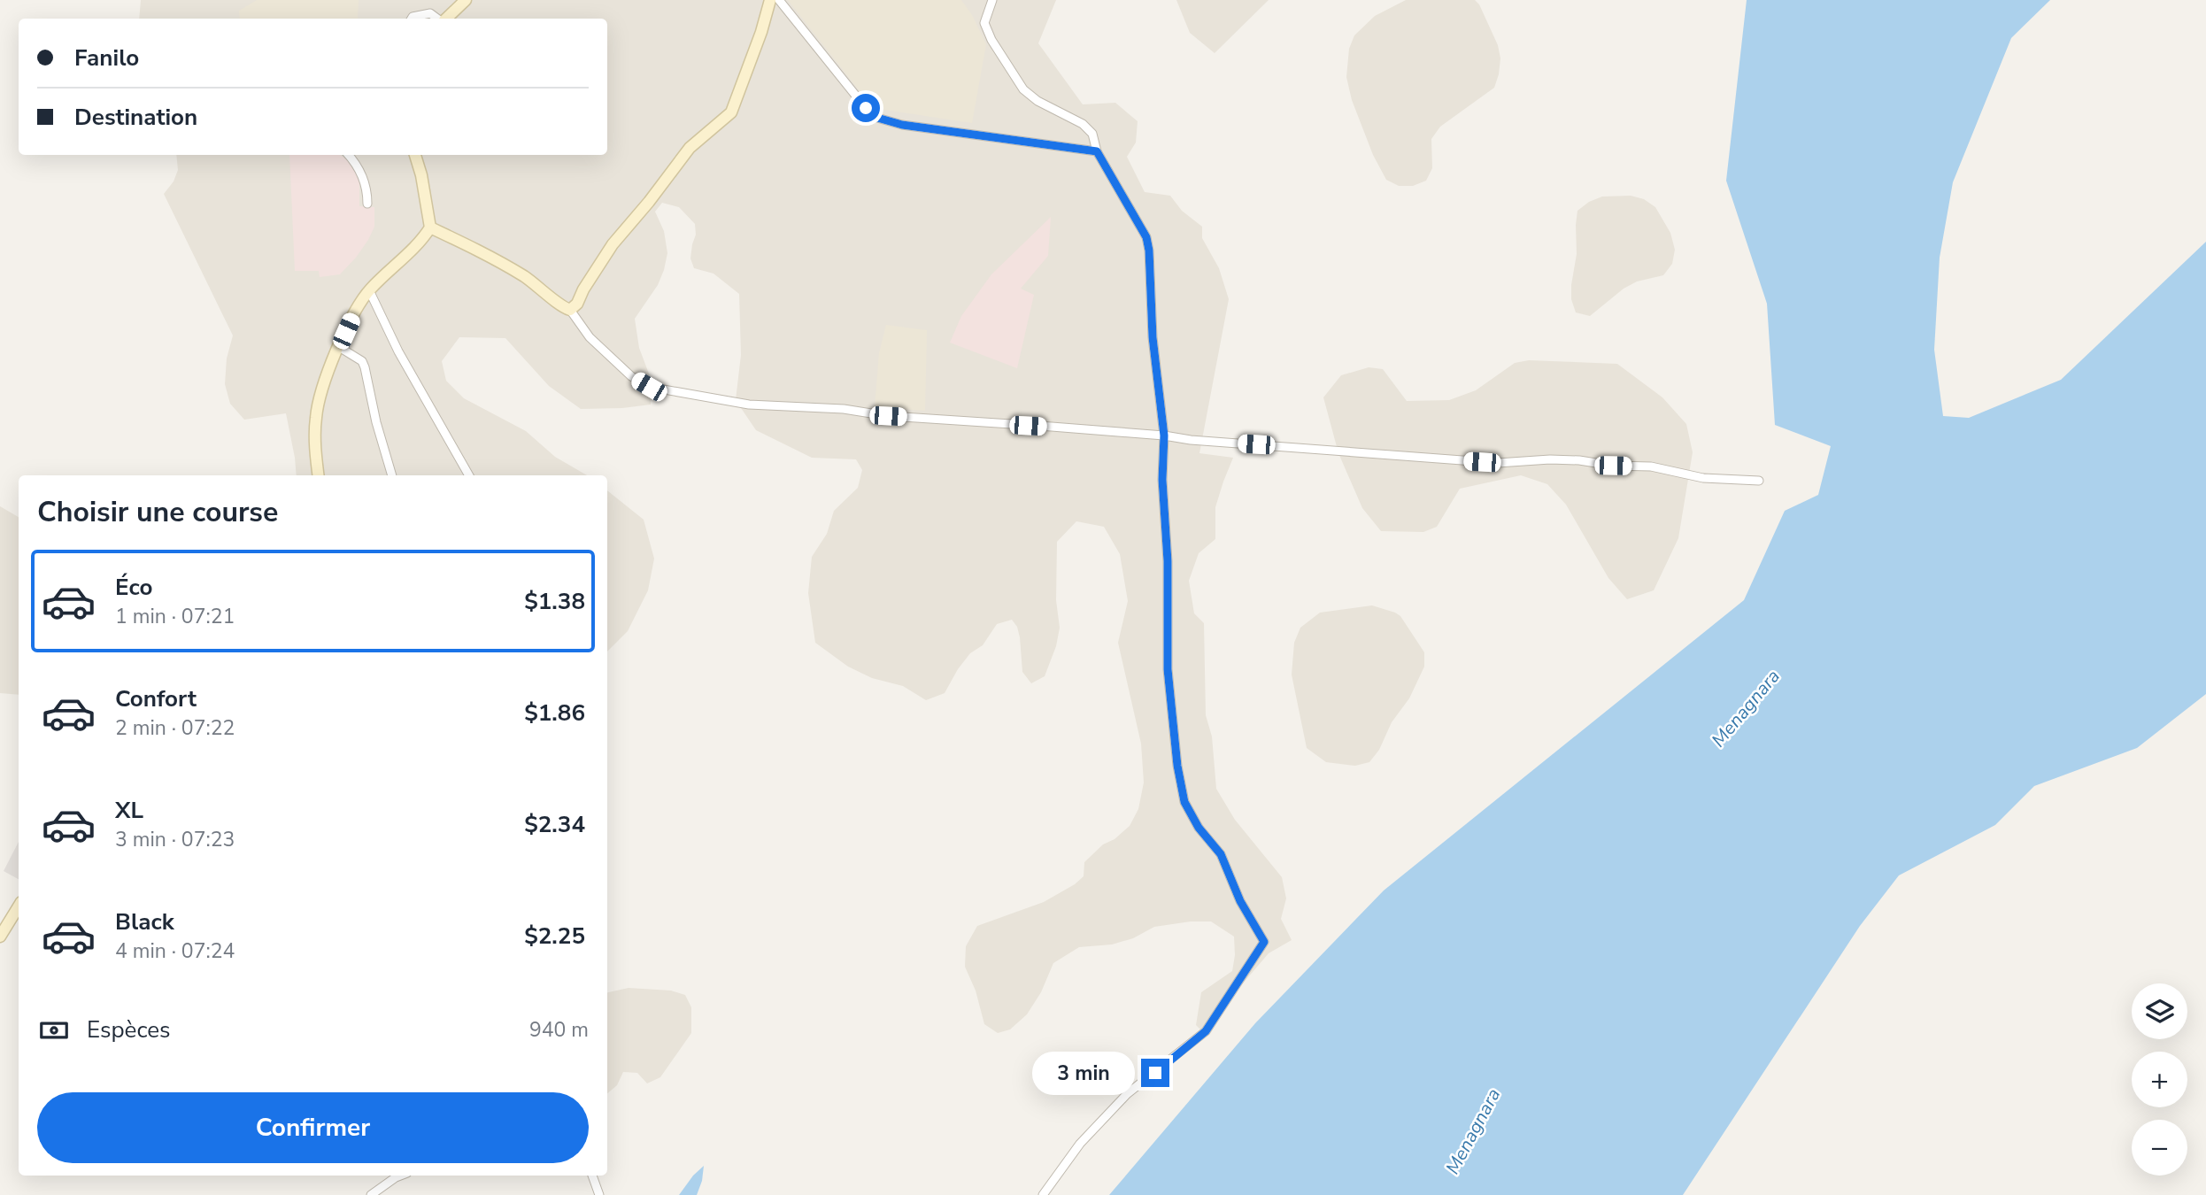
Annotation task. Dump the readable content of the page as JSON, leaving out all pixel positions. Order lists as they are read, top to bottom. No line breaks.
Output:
{"water":["Menagnara"],"page":{"banner":["Fanilo","Destination"],"heading":"Choisir une course","list":[{"name":"Éco","note":"1 min · 07:21","value":"$1.38"},{"name":"Confort","note":"2 min · 07:22","value":"$1.86"},{"name":"XL","note":"3 min · 07:23","value":"$2.34"},{"name":"Black","note":"4 min · 07:24","value":"$2.25"}],"map_buttons":["+","−"],"pay":["Espèces","940 m"],"bubble":"3 min","buttons":"Confirmer"}}
